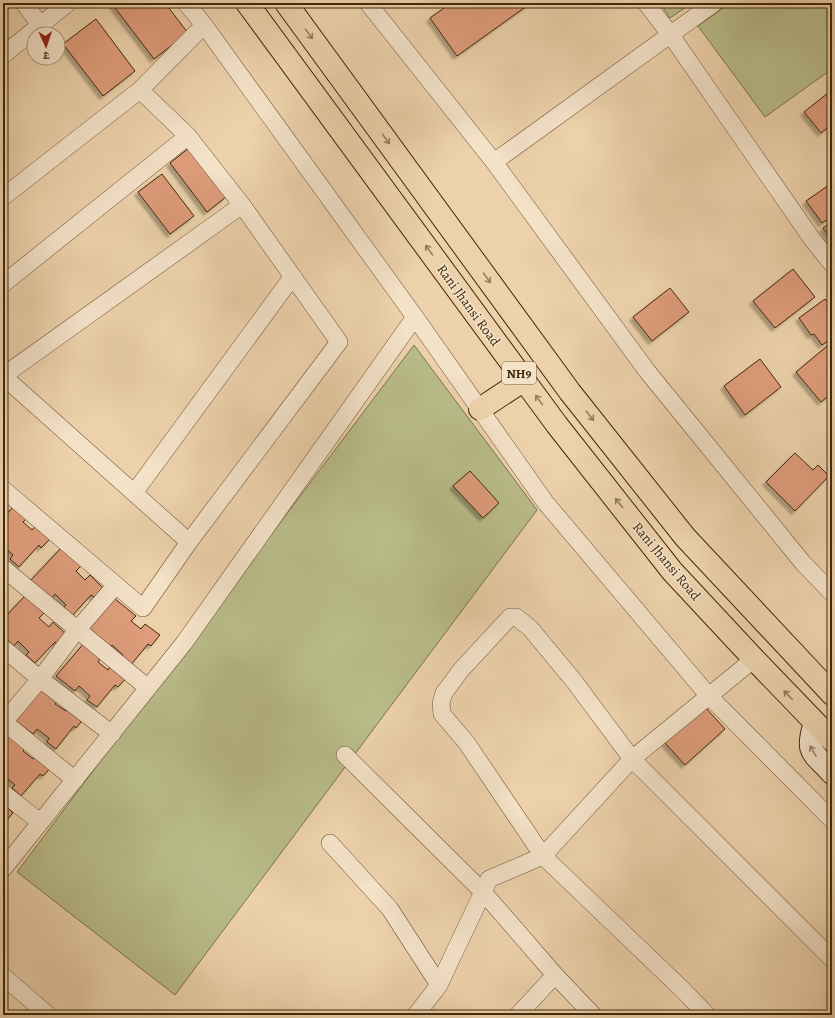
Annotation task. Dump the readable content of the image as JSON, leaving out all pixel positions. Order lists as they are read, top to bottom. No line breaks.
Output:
{"streets":{"highway":["Rani Jhansi Road","NH9"]},"crossings":[["Rani Jhansi Road","NH9"]],"north":"bottom"}
